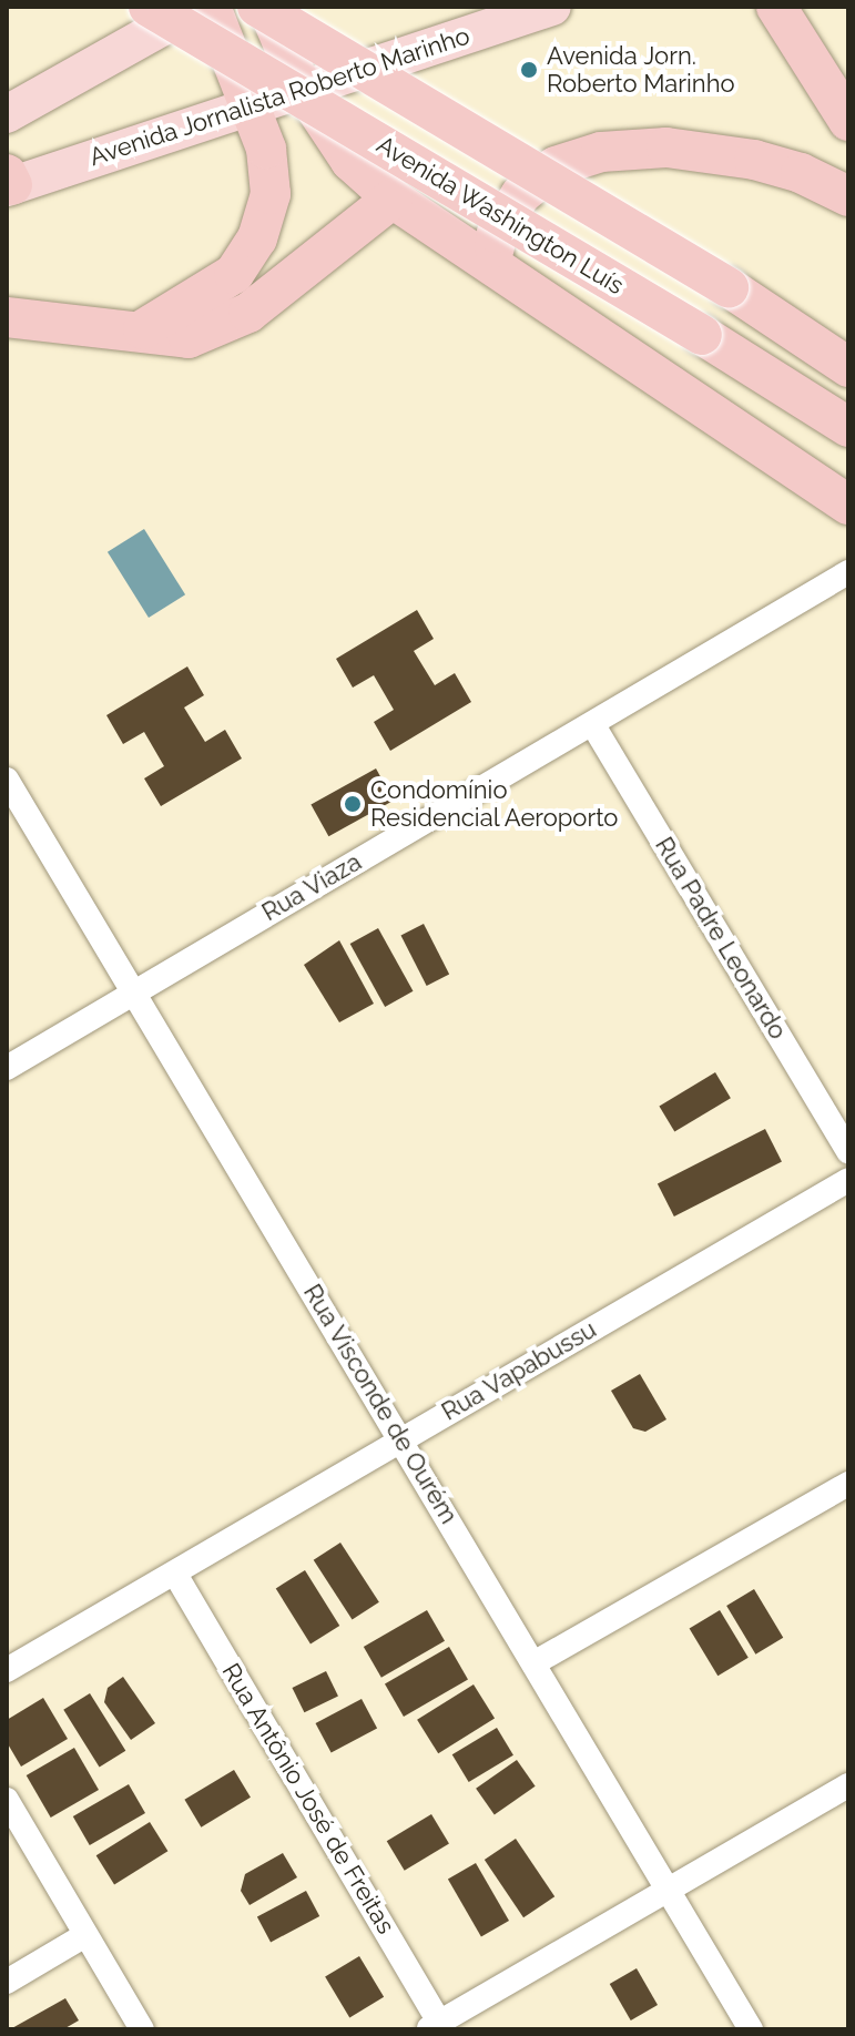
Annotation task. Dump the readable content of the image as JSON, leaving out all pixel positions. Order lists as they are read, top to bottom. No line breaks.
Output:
{"streets":{"highway":["Avenida Washington Luís"],"main road":["Avenida Jornalista Roberto Marinho"],"street":["Rua Viaza","Rua Padre Leonardo","Rua Vapabussu","Rua Visconde de Ourém","Rua Antônio José de Freitas"]},"crossings":[["Rua Viaza","Rua Padre Leonardo"],["Rua Viaza","Rua Visconde de Ourém"],["Rua Vapabussu","Rua Visconde de Ourém"],["Rua Vapabussu","Rua Antônio José de Freitas"]],"places":["Avenida Jorn. Roberto Marinho","Condomínio Residencial Aeroporto"]}
